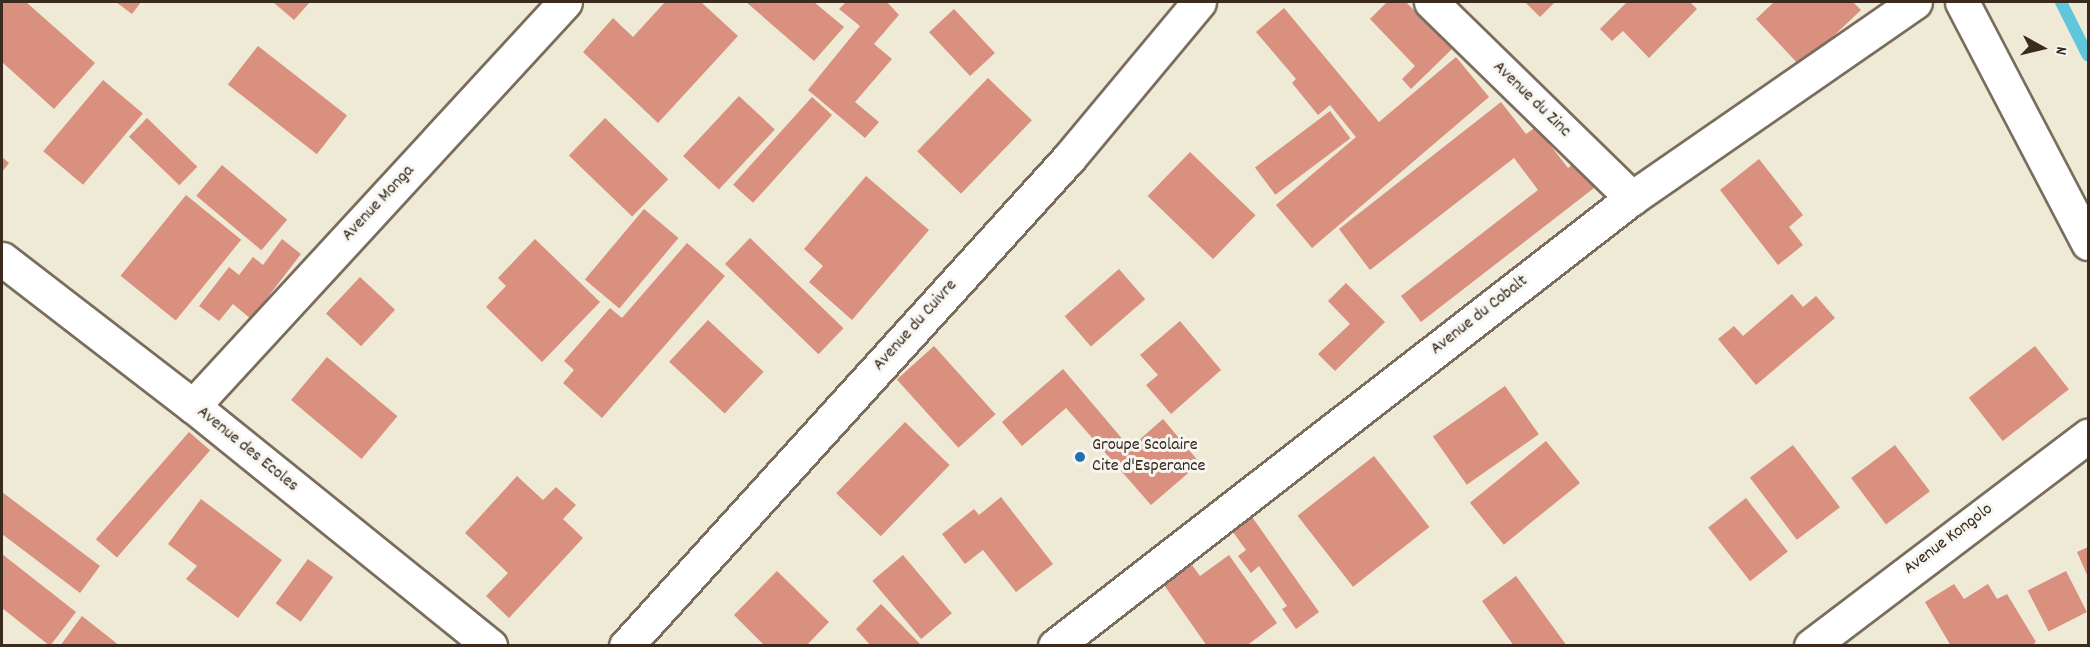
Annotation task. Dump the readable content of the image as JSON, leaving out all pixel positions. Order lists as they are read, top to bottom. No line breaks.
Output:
{"streets":{"street":["Avenue du Zinc","Avenue Monga","Avenue du Cobalt","Avenue du Cuivre","Avenue des Ecoles","Avenue Kongolo"]},"crossings":[["Avenue du Zinc","Avenue du Cobalt"],["Avenue Monga","Avenue des Ecoles"]],"places":["Groupe Scolaire Cite d'Esperance"],"north":"right"}
